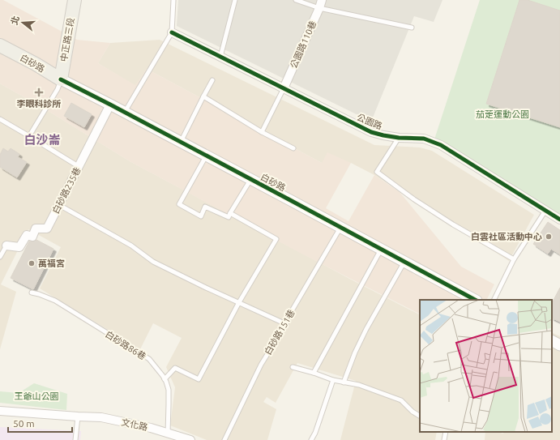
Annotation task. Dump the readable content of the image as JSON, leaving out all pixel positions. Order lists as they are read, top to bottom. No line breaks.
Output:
{"streets":{"main road":["中正路三段","白砂路"],"street":["公園路110巷","公園路","白砂路235巷","文化路"],"lane":["白砂路151巷","白砂路86巷"]},"crossings":[["中正路三段","白砂路"],["公園路110巷","公園路"],["白砂路","白砂路235巷"],["白砂路","白砂路151巷"],["白砂路86巷","文化路"]],"districts":["白沙崙"],"parks":["茄萣運動公園","王爺山公園"],"places":{"health":["李眼科診所"],"other":["白雲社區活動中心","萬福宮"]},"scale_bar":"50 m","north":"left"}
